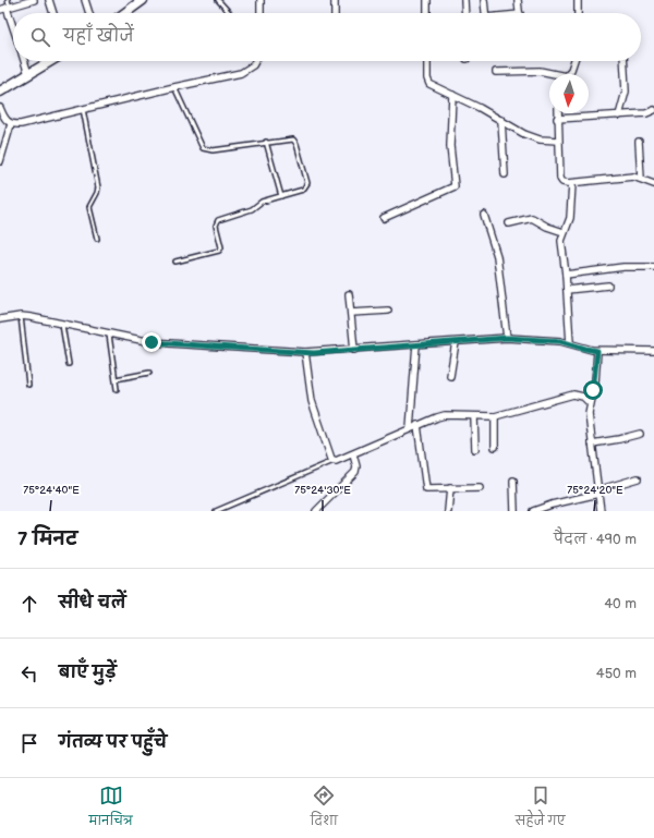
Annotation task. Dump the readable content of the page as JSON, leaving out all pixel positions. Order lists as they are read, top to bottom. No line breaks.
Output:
{"north":"bottom","page":{"search":"यहाँ खोजें","heading":["7 मिनट","पैदल · 490 m"],"list":[["सीधे चलें","40 m"],["बाएँ मुड़ें","450 m"],"गंतव्य पर पहुँचे"],"nav":["मानचित्र","दिशा","सहेजे गए"]},"coordinates":["75°24'40\"E","75°24'30\"E","75°24'20\"E"]}
